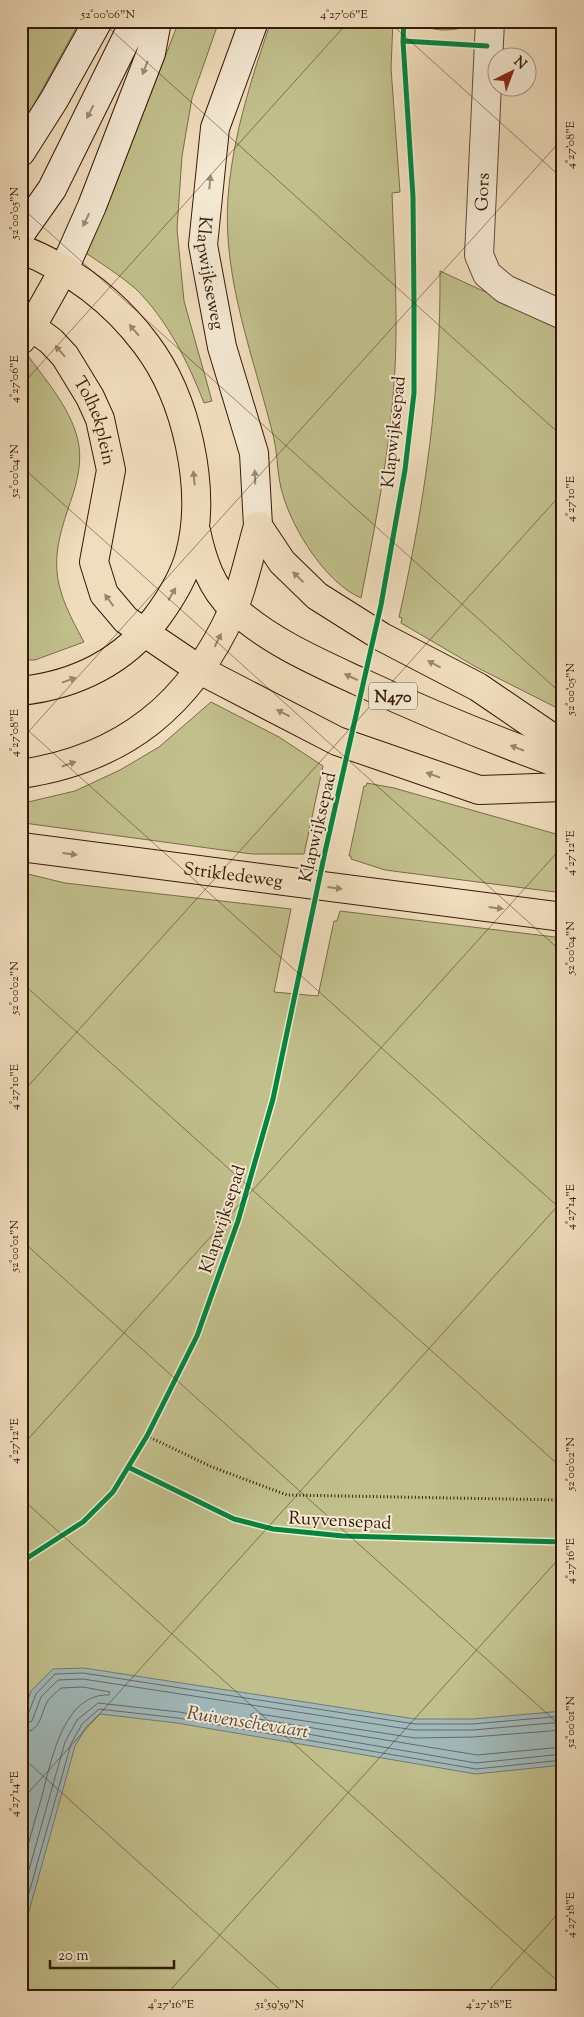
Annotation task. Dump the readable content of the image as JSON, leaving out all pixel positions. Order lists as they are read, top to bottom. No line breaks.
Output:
{"streets":{"main road":["Gors","Klapwijkseweg","Tolhekplein","N470","Strikledeweg"],"cycle path":["Klapwijksepad","Ruyvensepad"]},"crossings":[["Klapwijkseweg","N470"],["Tolhekplein","N470"]],"water":["Ruivenschevaart"],"scale_bar":"20 m","north":"top right","coordinates":["52°00'06\"N","4°27'06\"E","4°27'08\"E","52°00'05\"N","52°00'04\"N","4°27'10\"E","4°27'12\"E","52°00'02\"N","4°27'14\"E","52°00'01\"N","4°27'16\"E","4°27'18\"E","51°59'59\"N"]}
